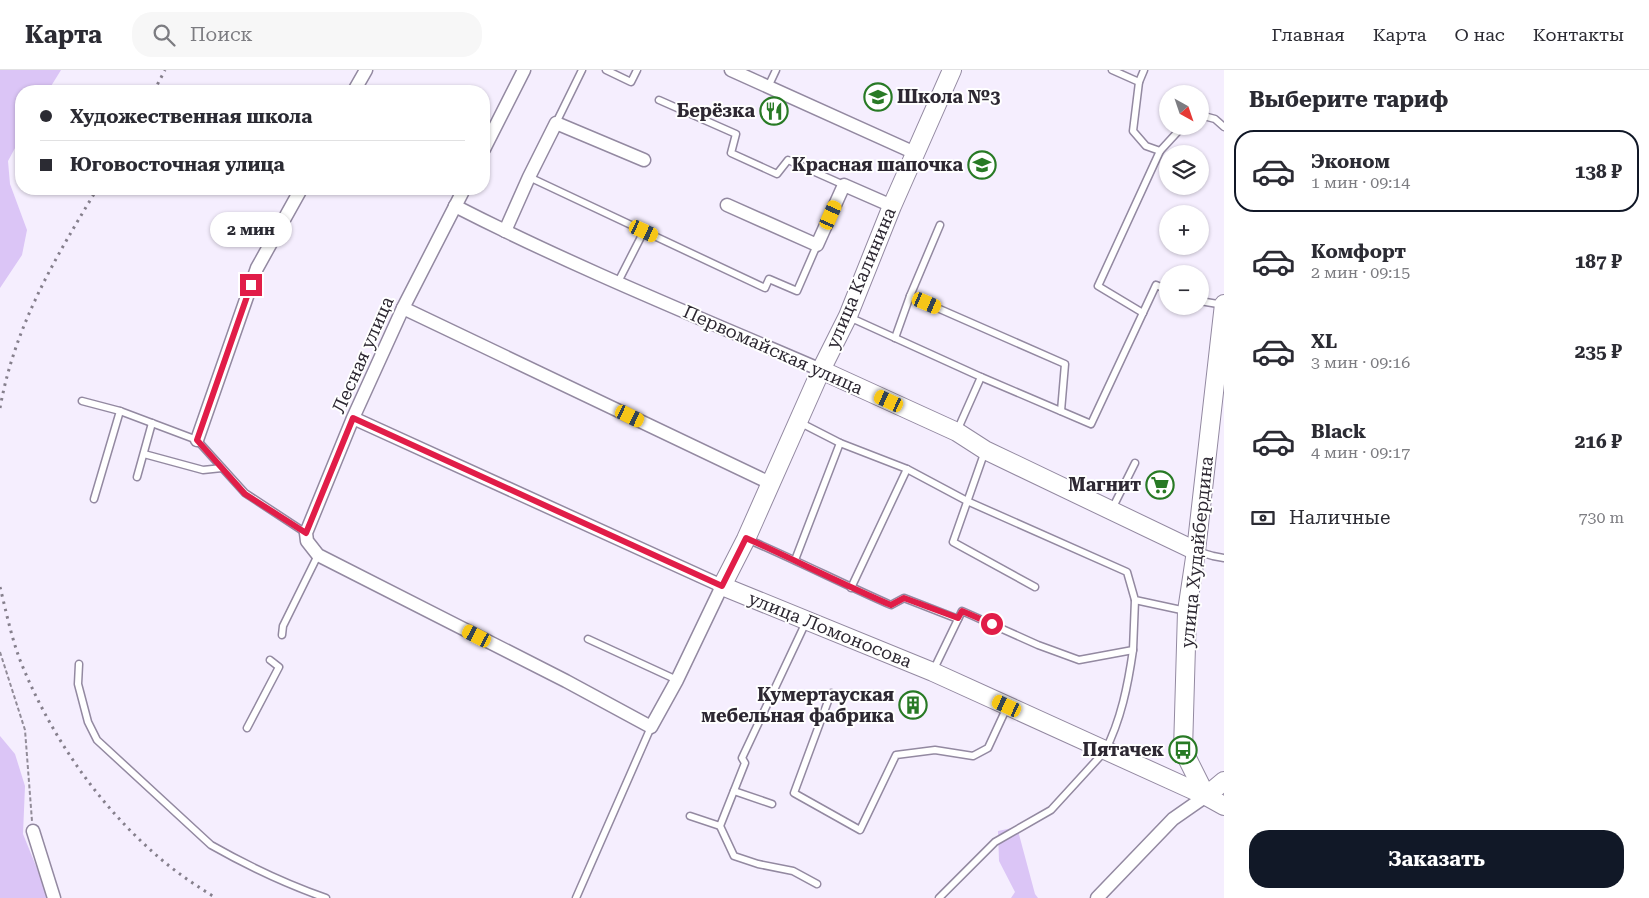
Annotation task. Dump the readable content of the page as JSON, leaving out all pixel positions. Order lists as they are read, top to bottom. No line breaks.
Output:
{"streets":{"street":["улица Калинина","Первомайская улица","Лесная улица","улица Худайбердина","улица Ломоносова"]},"crossings":[["улица Калинина","Первомайская улица"],["улица Калинина","улица Ломоносова"],["Первомайская улица","Лесная улица"],["Первомайская улица","улица Худайбердина"],["Лесная улица","улица Ломоносова"],["улица Худайбердина","улица Ломоносова"]],"places":{"school or university":["Школа №3","Красная шапочка"],"restaurant":["Берёзка"],"supermarket":["Магнит"],"building":["Кумертауская мебельная фабрика"],"bus stop":["Пятачек"]},"north":"bottom right","page":{"header":"Карта","search":"Поиск","nav":["Главная","Карта","О нас","Контакты"],"heading":"Выберите тариф","map_buttons":["+","−"],"banner":["Художественная школа","Юговосточная улица"],"list":[{"name":"Эконом","note":"1 мин · 09:14","value":"138 ₽"},{"name":"Комфорт","note":"2 мин · 09:15","value":"187 ₽"},{"name":"XL","note":"3 мин · 09:16","value":"235 ₽"},{"name":"Black","note":"4 мин · 09:17","value":"216 ₽"}],"bubble":"2 мин","pay":["Наличные","730 m"],"buttons":"Заказать"}}
